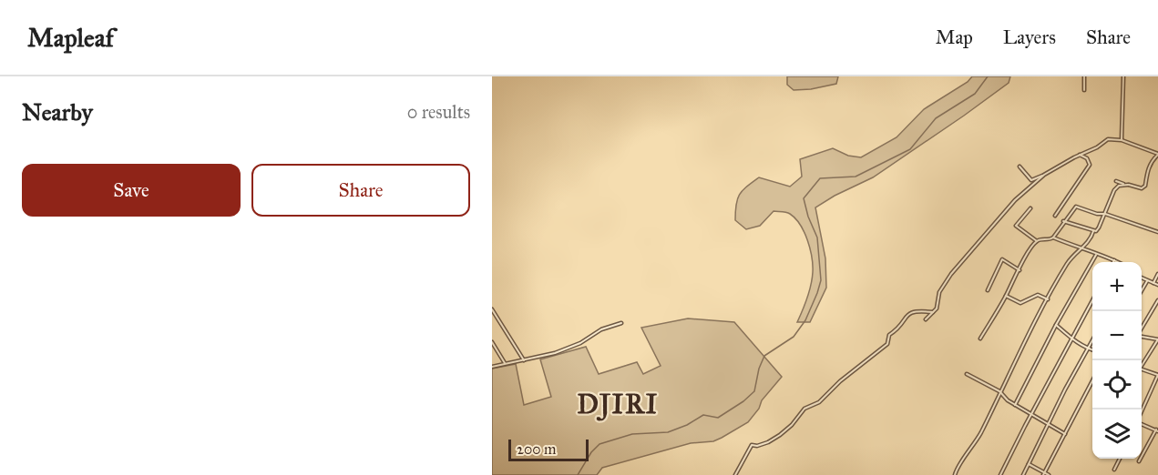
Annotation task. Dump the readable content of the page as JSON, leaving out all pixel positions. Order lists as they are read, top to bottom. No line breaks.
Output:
{"districts":["DJIRI"],"scale_bar":"200 m","page":{"header":"Mapleaf","nav":["Map","Layers","Share"],"heading":["Nearby","0 results"],"buttons":["Save","Share"],"map_buttons":["+","−"],"scale":"200 m"}}
